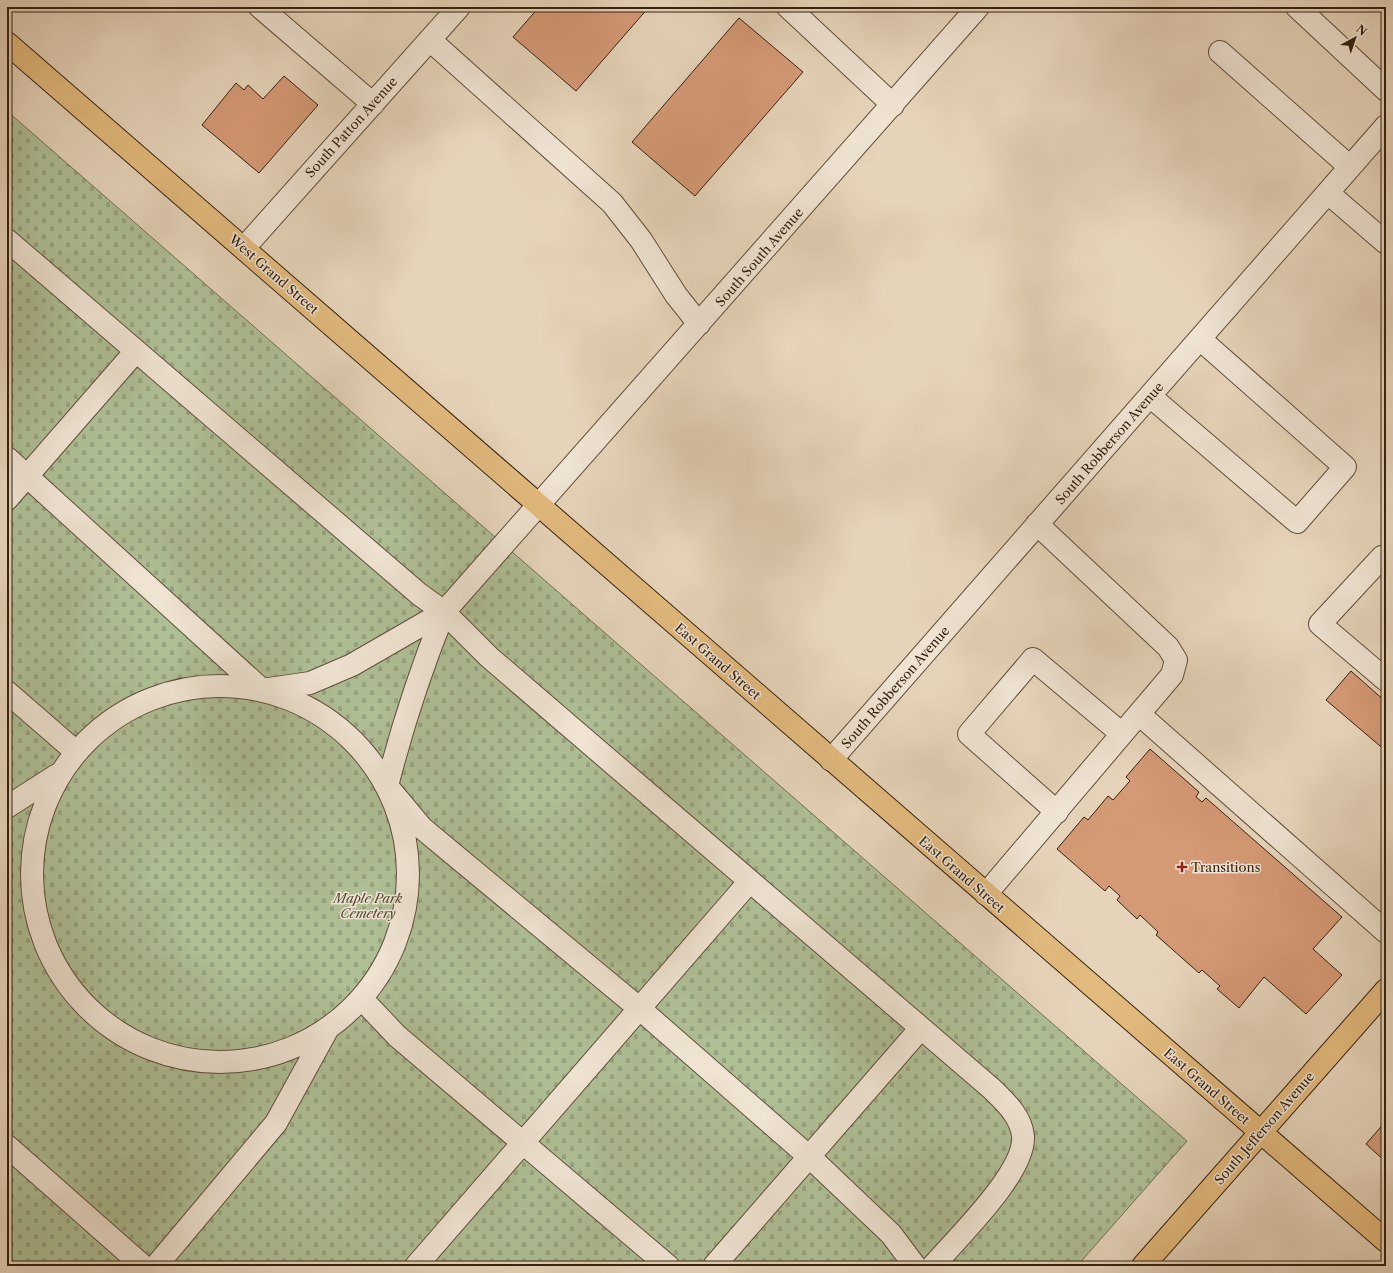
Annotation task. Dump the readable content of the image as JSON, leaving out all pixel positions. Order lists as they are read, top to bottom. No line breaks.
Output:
{"streets":{"main road":["West Grand Street","East Grand Street","South Jefferson Avenue"],"street":["South Patton Avenue","South South Avenue","South Robberson Avenue"]},"crossings":[["South Patton Avenue","West Grand Street"],["South South Avenue","West Grand Street"],["South South Avenue","East Grand Street"],["West Grand Street","East Grand Street"],["South Robberson Avenue","East Grand Street"],["East Grand Street","South Jefferson Avenue"]],"parks":["Maple Park Cemetery"],"places":{"health":["Transitions"]},"north":"top right"}
